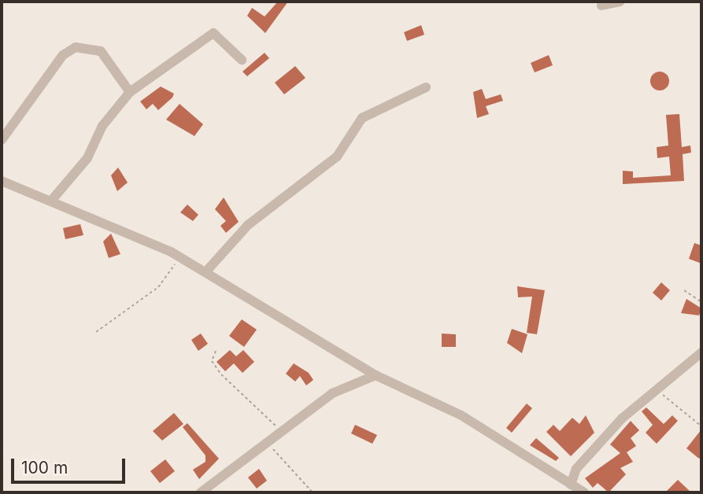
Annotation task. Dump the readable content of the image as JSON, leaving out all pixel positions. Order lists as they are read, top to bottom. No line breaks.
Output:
{"scale_bar":"100 m"}
